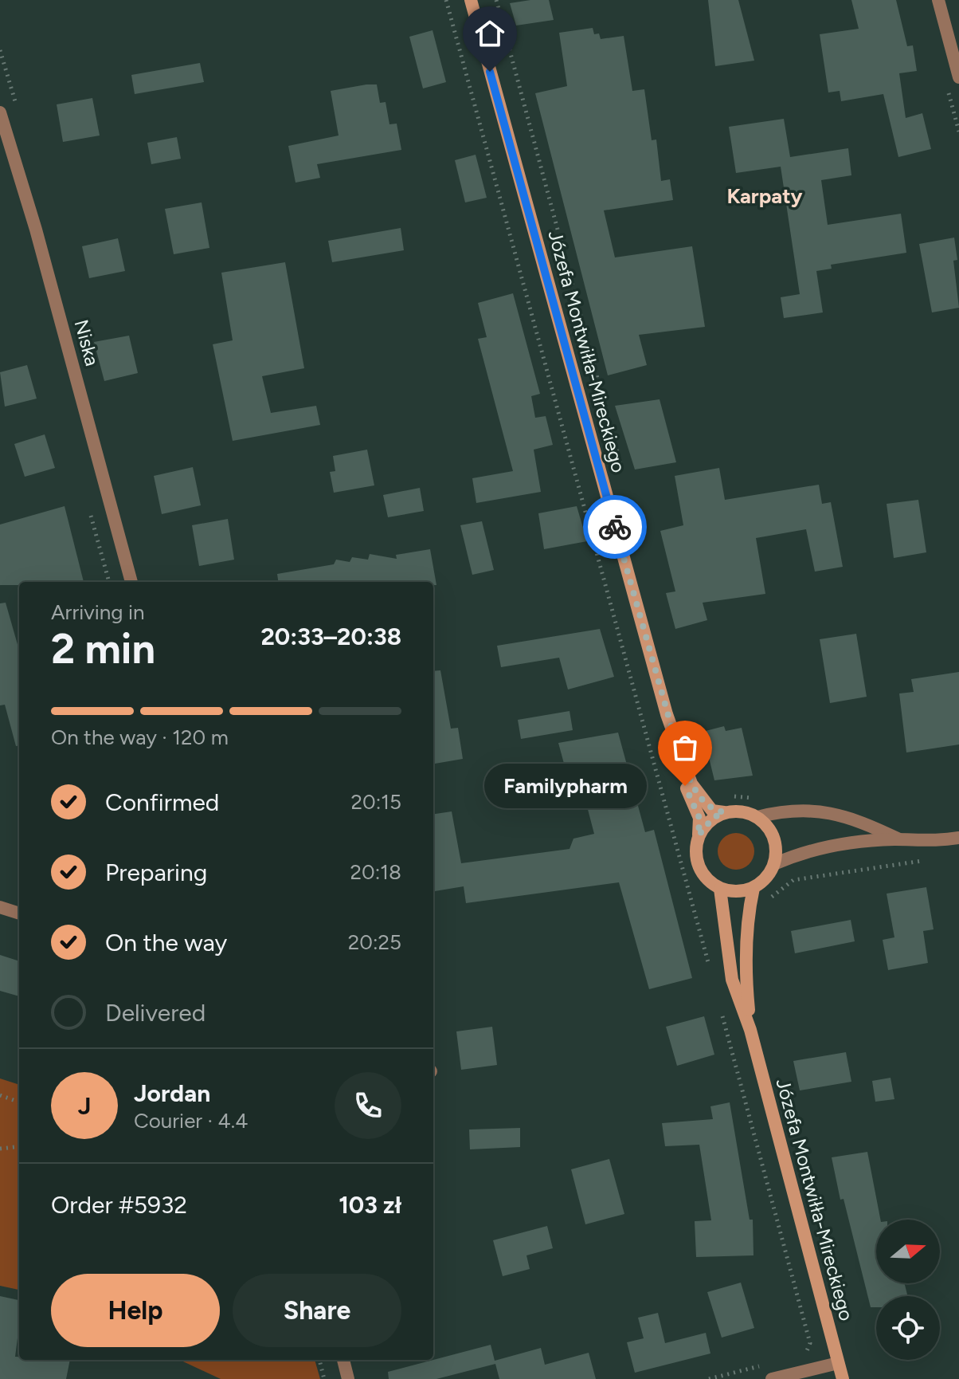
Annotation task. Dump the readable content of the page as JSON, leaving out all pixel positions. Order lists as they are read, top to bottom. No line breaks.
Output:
{"streets":{"main road":["Józefa Montwiłła-Mireckiego"],"street":["Niska"]},"districts":["Karpaty"],"places":["Familypharm"],"north":"right","page":{"heading":["2 min","Arriving in","20:33–20:38"],"panel":["Jordan","Courier · 4.4","Order #5932","103 zł"],"bar":"On the way · 120 m","bubble":"Familypharm","list":[["Confirmed","20:15"],["Preparing","20:18"],["On the way","20:25"],"Delivered"],"round":"J","buttons":["Help","Share"]}}
